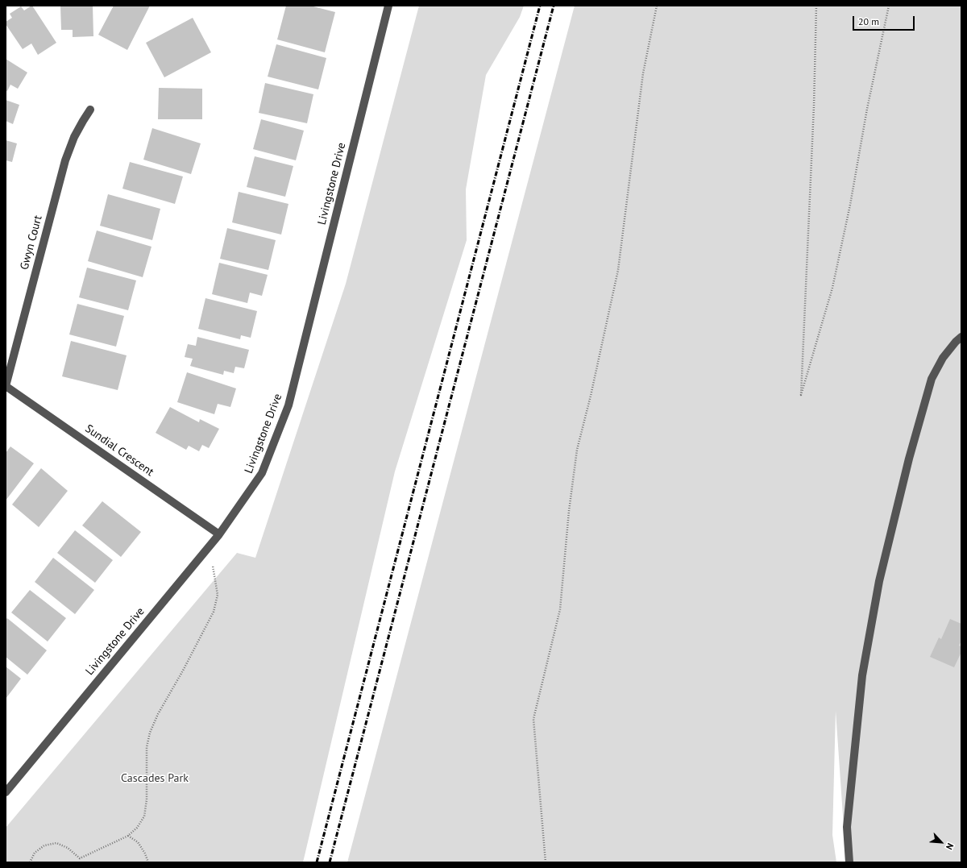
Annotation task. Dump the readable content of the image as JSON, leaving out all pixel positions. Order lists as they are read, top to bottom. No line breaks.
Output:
{"streets":{"street":["Livingstone Drive","Gwyn Court","Sundial Crescent"]},"crossings":[["Livingstone Drive","Sundial Crescent"],["Gwyn Court","Sundial Crescent"]],"parks":["Cascades Park"],"scale_bar":"20 m","north":"bottom right"}
